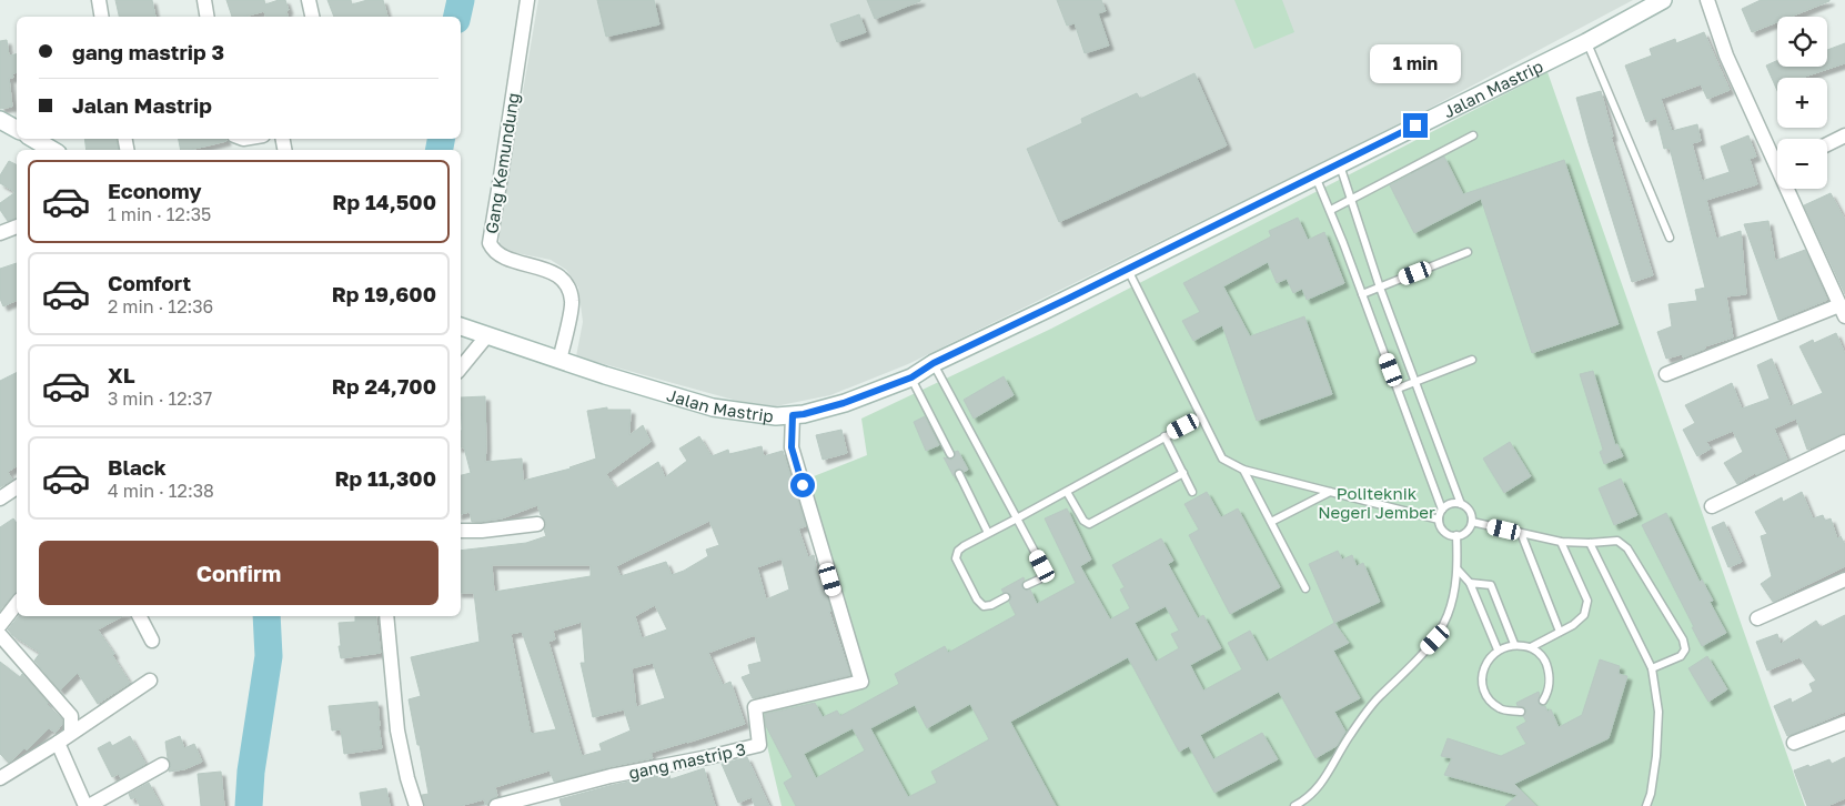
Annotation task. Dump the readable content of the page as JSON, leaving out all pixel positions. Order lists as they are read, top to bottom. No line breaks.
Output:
{"streets":{"main road":["Jalan Mastrip"],"street":["Gang Kemundung","gang mastrip 3"]},"crossings":[["Jalan Mastrip","Gang Kemundung"],["Jalan Mastrip","gang mastrip 3"]],"parks":["Politeknik Negeri Jember"],"page":{"map_buttons":["+","−"],"banner":["gang mastrip 3","Jalan Mastrip"],"bubble":"1 min","list":[{"name":"Economy","note":"1 min · 12:35","value":"Rp 14,500"},{"name":"Comfort","note":"2 min · 12:36","value":"Rp 19,600"},{"name":"XL","note":"3 min · 12:37","value":"Rp 24,700"},{"name":"Black","note":"4 min · 12:38","value":"Rp 11,300"}],"buttons":"Confirm"}}
